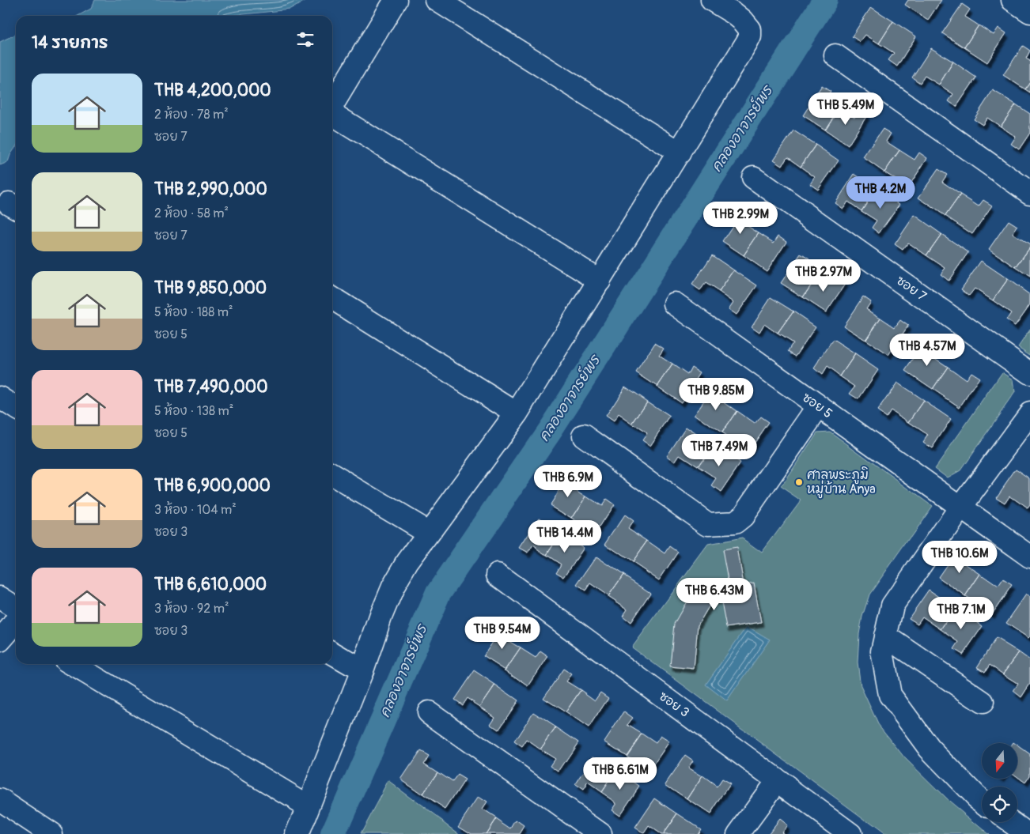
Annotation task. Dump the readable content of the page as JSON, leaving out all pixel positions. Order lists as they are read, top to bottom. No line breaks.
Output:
{"streets":{"street":["ซอย 7","ซอย 5","ซอย 3"]},"water":["คลองอาจารย์พร"],"places":["ศาลพระภูมิ หมู่บ้าน Anya"],"north":"bottom","page":{"heading":"14 รายการ","list":[{"name":"THB 4,200,000","note":"2 ห้อง · 78 m² · ซอย 7"},{"name":"THB 2,990,000","note":"2 ห้อง · 58 m² · ซอย 7"},{"name":"THB 9,850,000","note":"5 ห้อง · 188 m² · ซอย 5"},{"name":"THB 7,490,000","note":"5 ห้อง · 138 m² · ซอย 5"},{"name":"THB 6,900,000","note":"3 ห้อง · 104 m² · ซอย 3"},{"name":"THB 6,610,000","note":"3 ห้อง · 92 m² · ซอย 3"}],"price":["THB 5.49M","THB 4.2M","THB 2.99M","THB 2.97M","THB 4.57M","THB 9.85M","THB 7.49M","THB 6.9M","THB 14.4M","THB 10.6M","THB 6.43M","THB 7.1M","THB 9.54M","THB 6.61M"]}}
